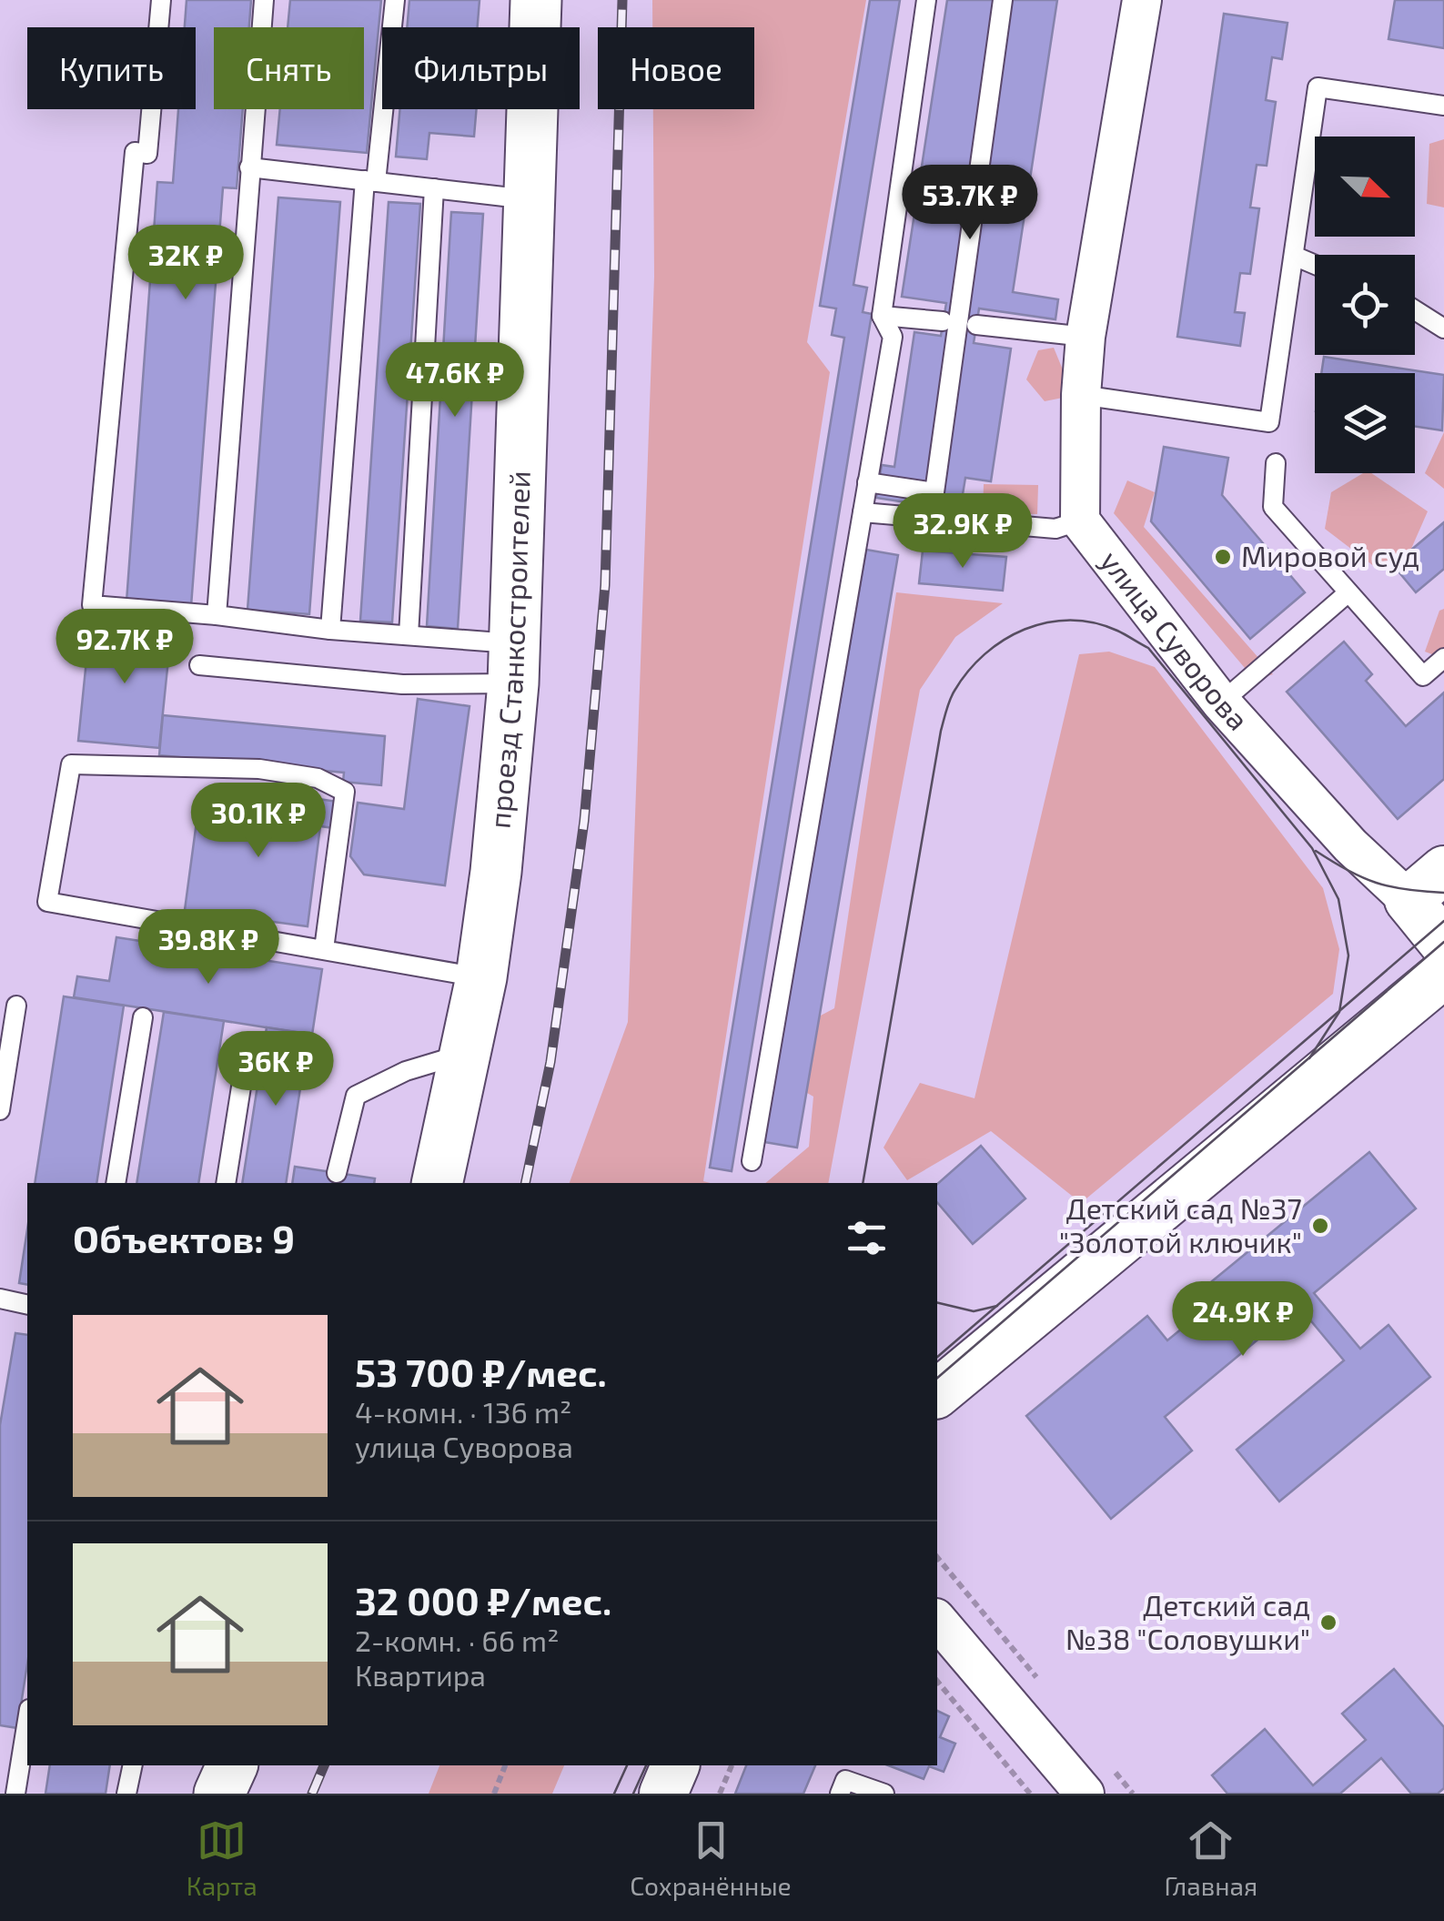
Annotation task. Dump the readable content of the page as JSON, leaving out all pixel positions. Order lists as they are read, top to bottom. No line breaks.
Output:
{"streets":{"main road":["проезд Станкостроителей"],"street":["улица Суворова"]},"places":["Мировой суд","Детский сад №37 \"Золотой ключик\"","Детский сад №38 \"Соловушки\""],"north":"bottom right","page":{"chip":["Купить","Снять","Фильтры","Новое"],"price":["53.7K ₽","32K ₽","47.6K ₽","32.9K ₽","92.7K ₽","30.1K ₽","39.8K ₽","36K ₽","24.9K ₽"],"heading":"Объектов: 9","list":[{"name":"53 700 ₽/мес.","note":"4-комн. · 136 m² · улица Суворова"},{"name":"32 000 ₽/мес.","note":"2-комн. · 66 m² · Квартира"}],"tabs":["Карта","Сохранённые","Главная"]}}
